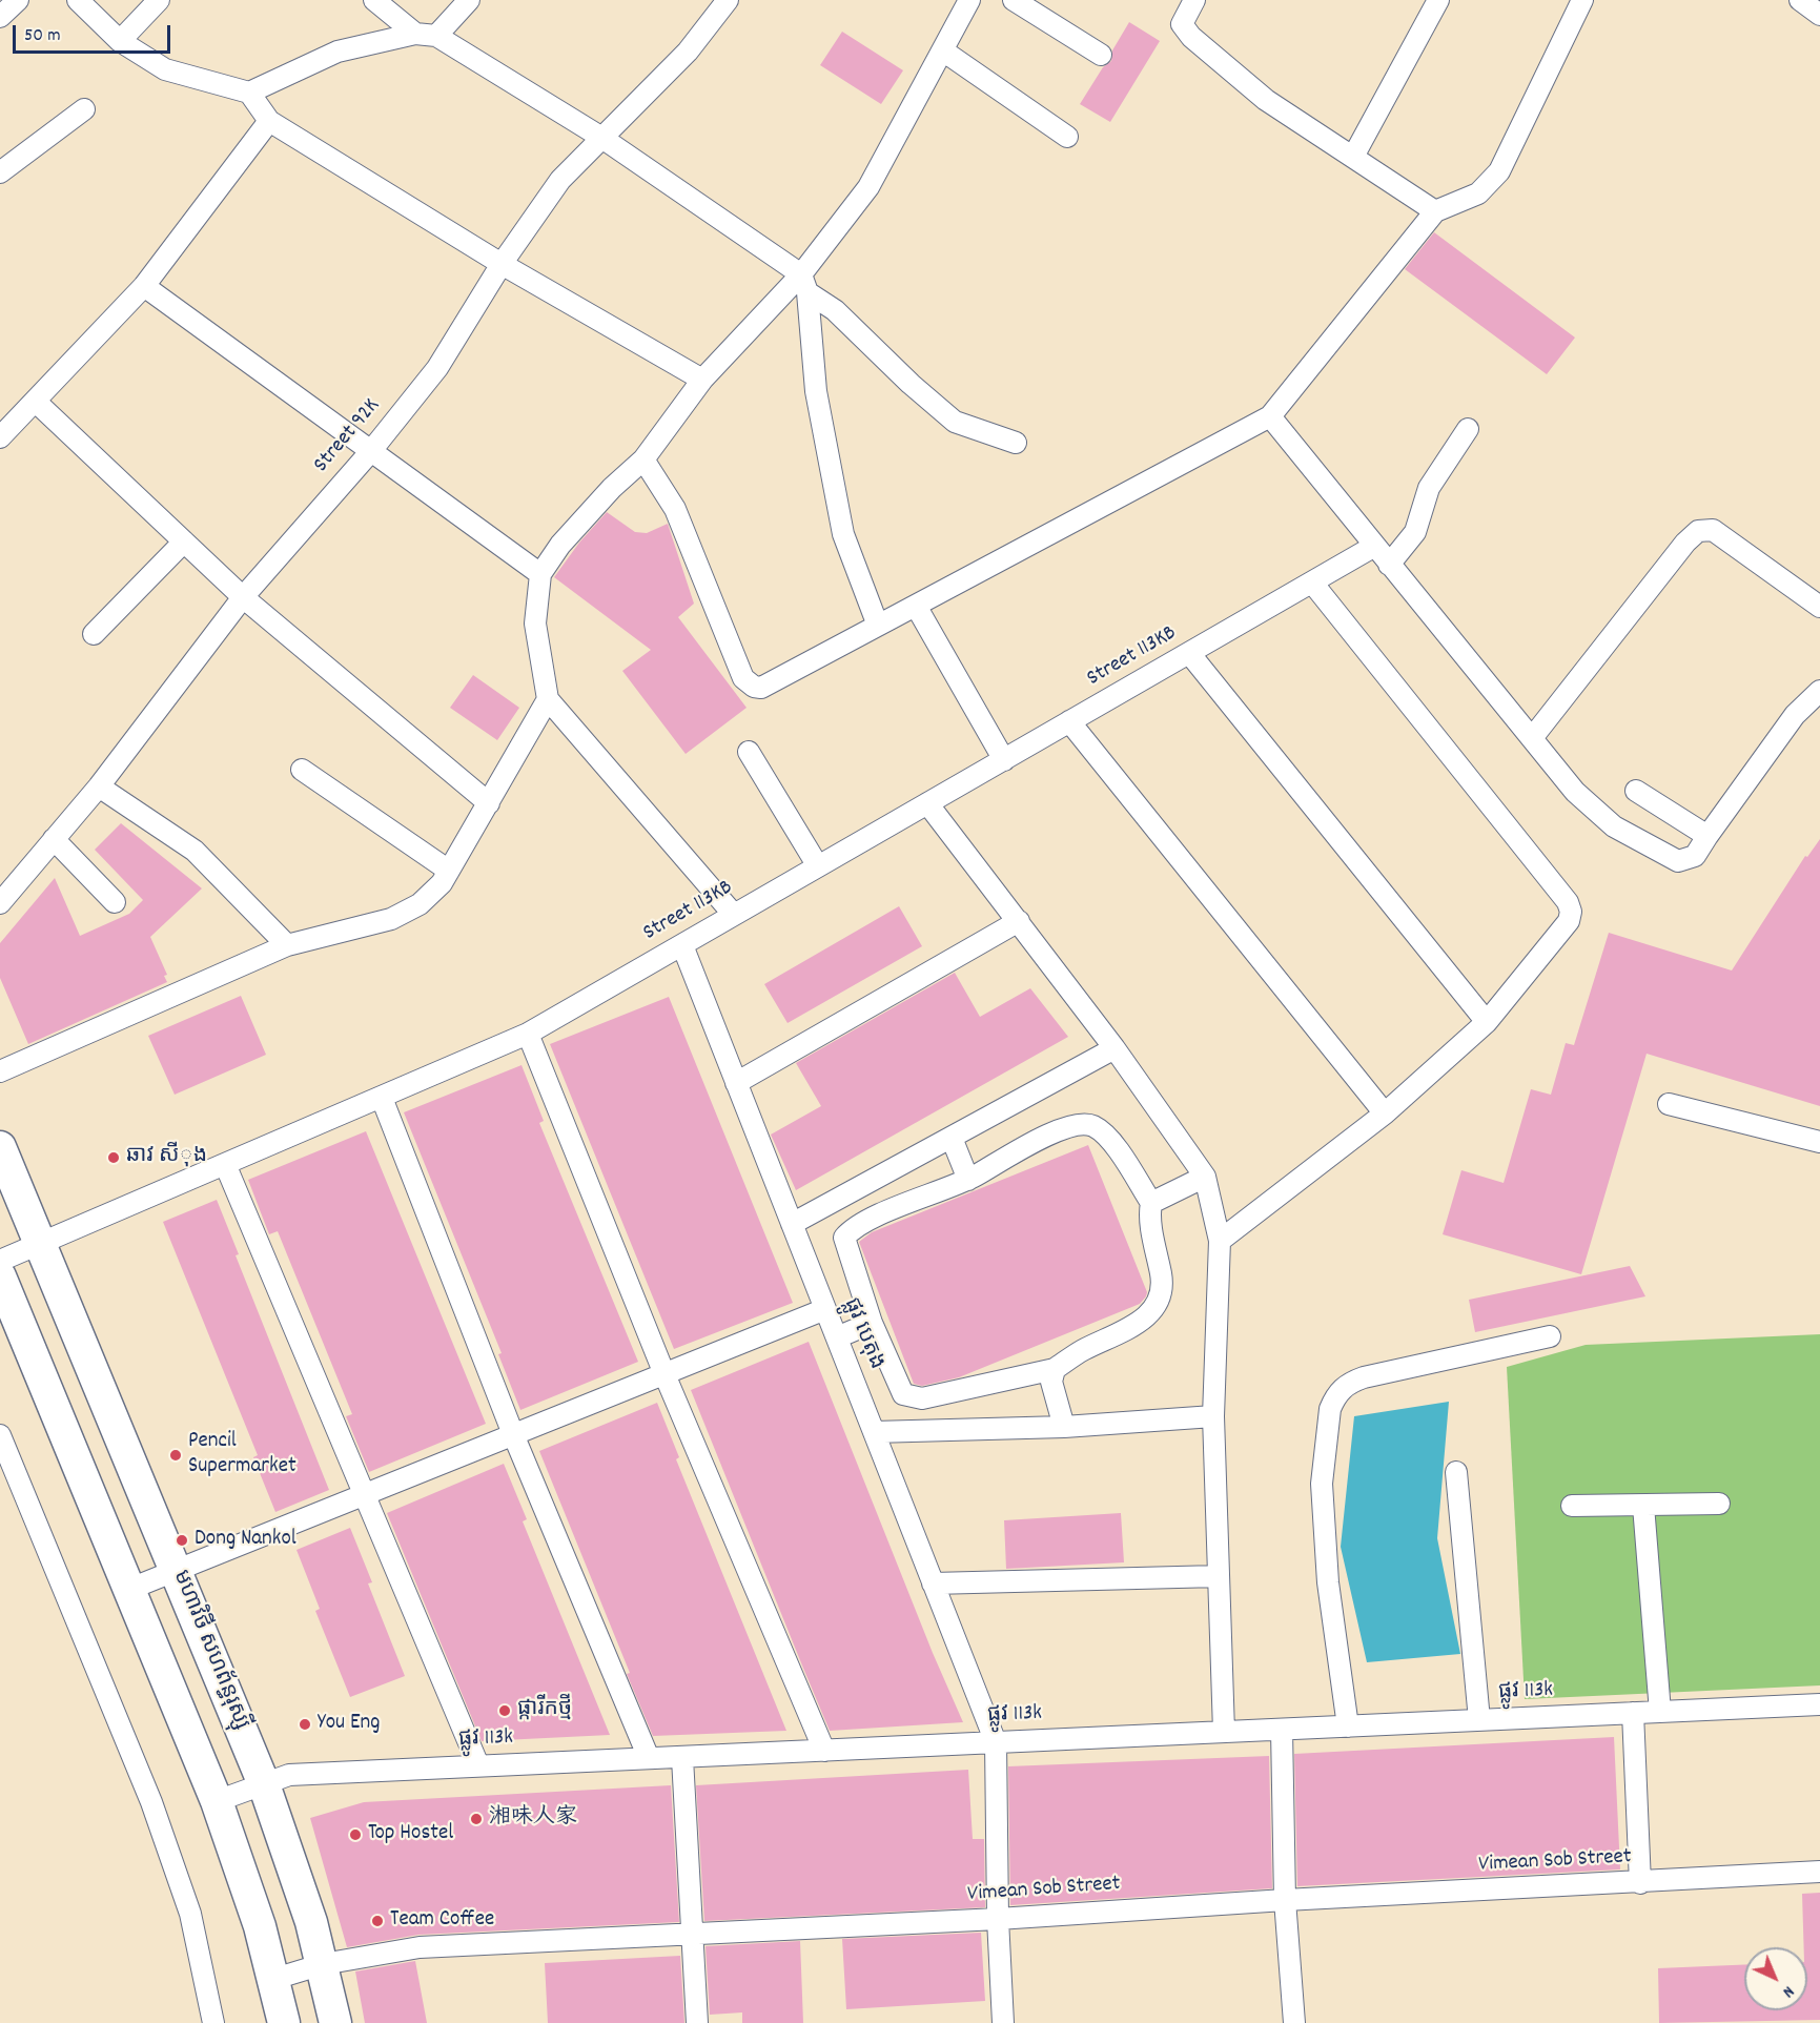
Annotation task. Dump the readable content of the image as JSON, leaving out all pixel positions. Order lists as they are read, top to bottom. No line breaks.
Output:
{"streets":{"highway":["មហាវិថី សហព័ន្ធរុស្ស៊ី"],"street":["Street 92K","Street 113KB","ផ្លូវ បេតុង","ផ្លូវ 113k","Vimean Sob Street"]},"crossings":[["Street 113KB","ផ្លូវ បេតុង"],["Street 113KB","មហាវិថី សហព័ន្ធរុស្ស៊ី"],["ផ្លូវ បេតុង","ផ្លូវ 113k"],["ផ្លូវ បេតុង","Vimean Sob Street"],["មហាវិថី សហព័ន្ធរុស្ស៊ី","ផ្លូវ 113k"],["មហាវិថី សហព័ន្ធរុស្ស៊ី","Vimean Sob Street"]],"places":["ឆាវ សីុង","Pencil Supermarket","Dong Nankol","ផ្ការីកថ្មី","You Eng","湘味人家","Top Hostel","Team Coffee"],"scale_bar":"50 m","north":"bottom right"}
